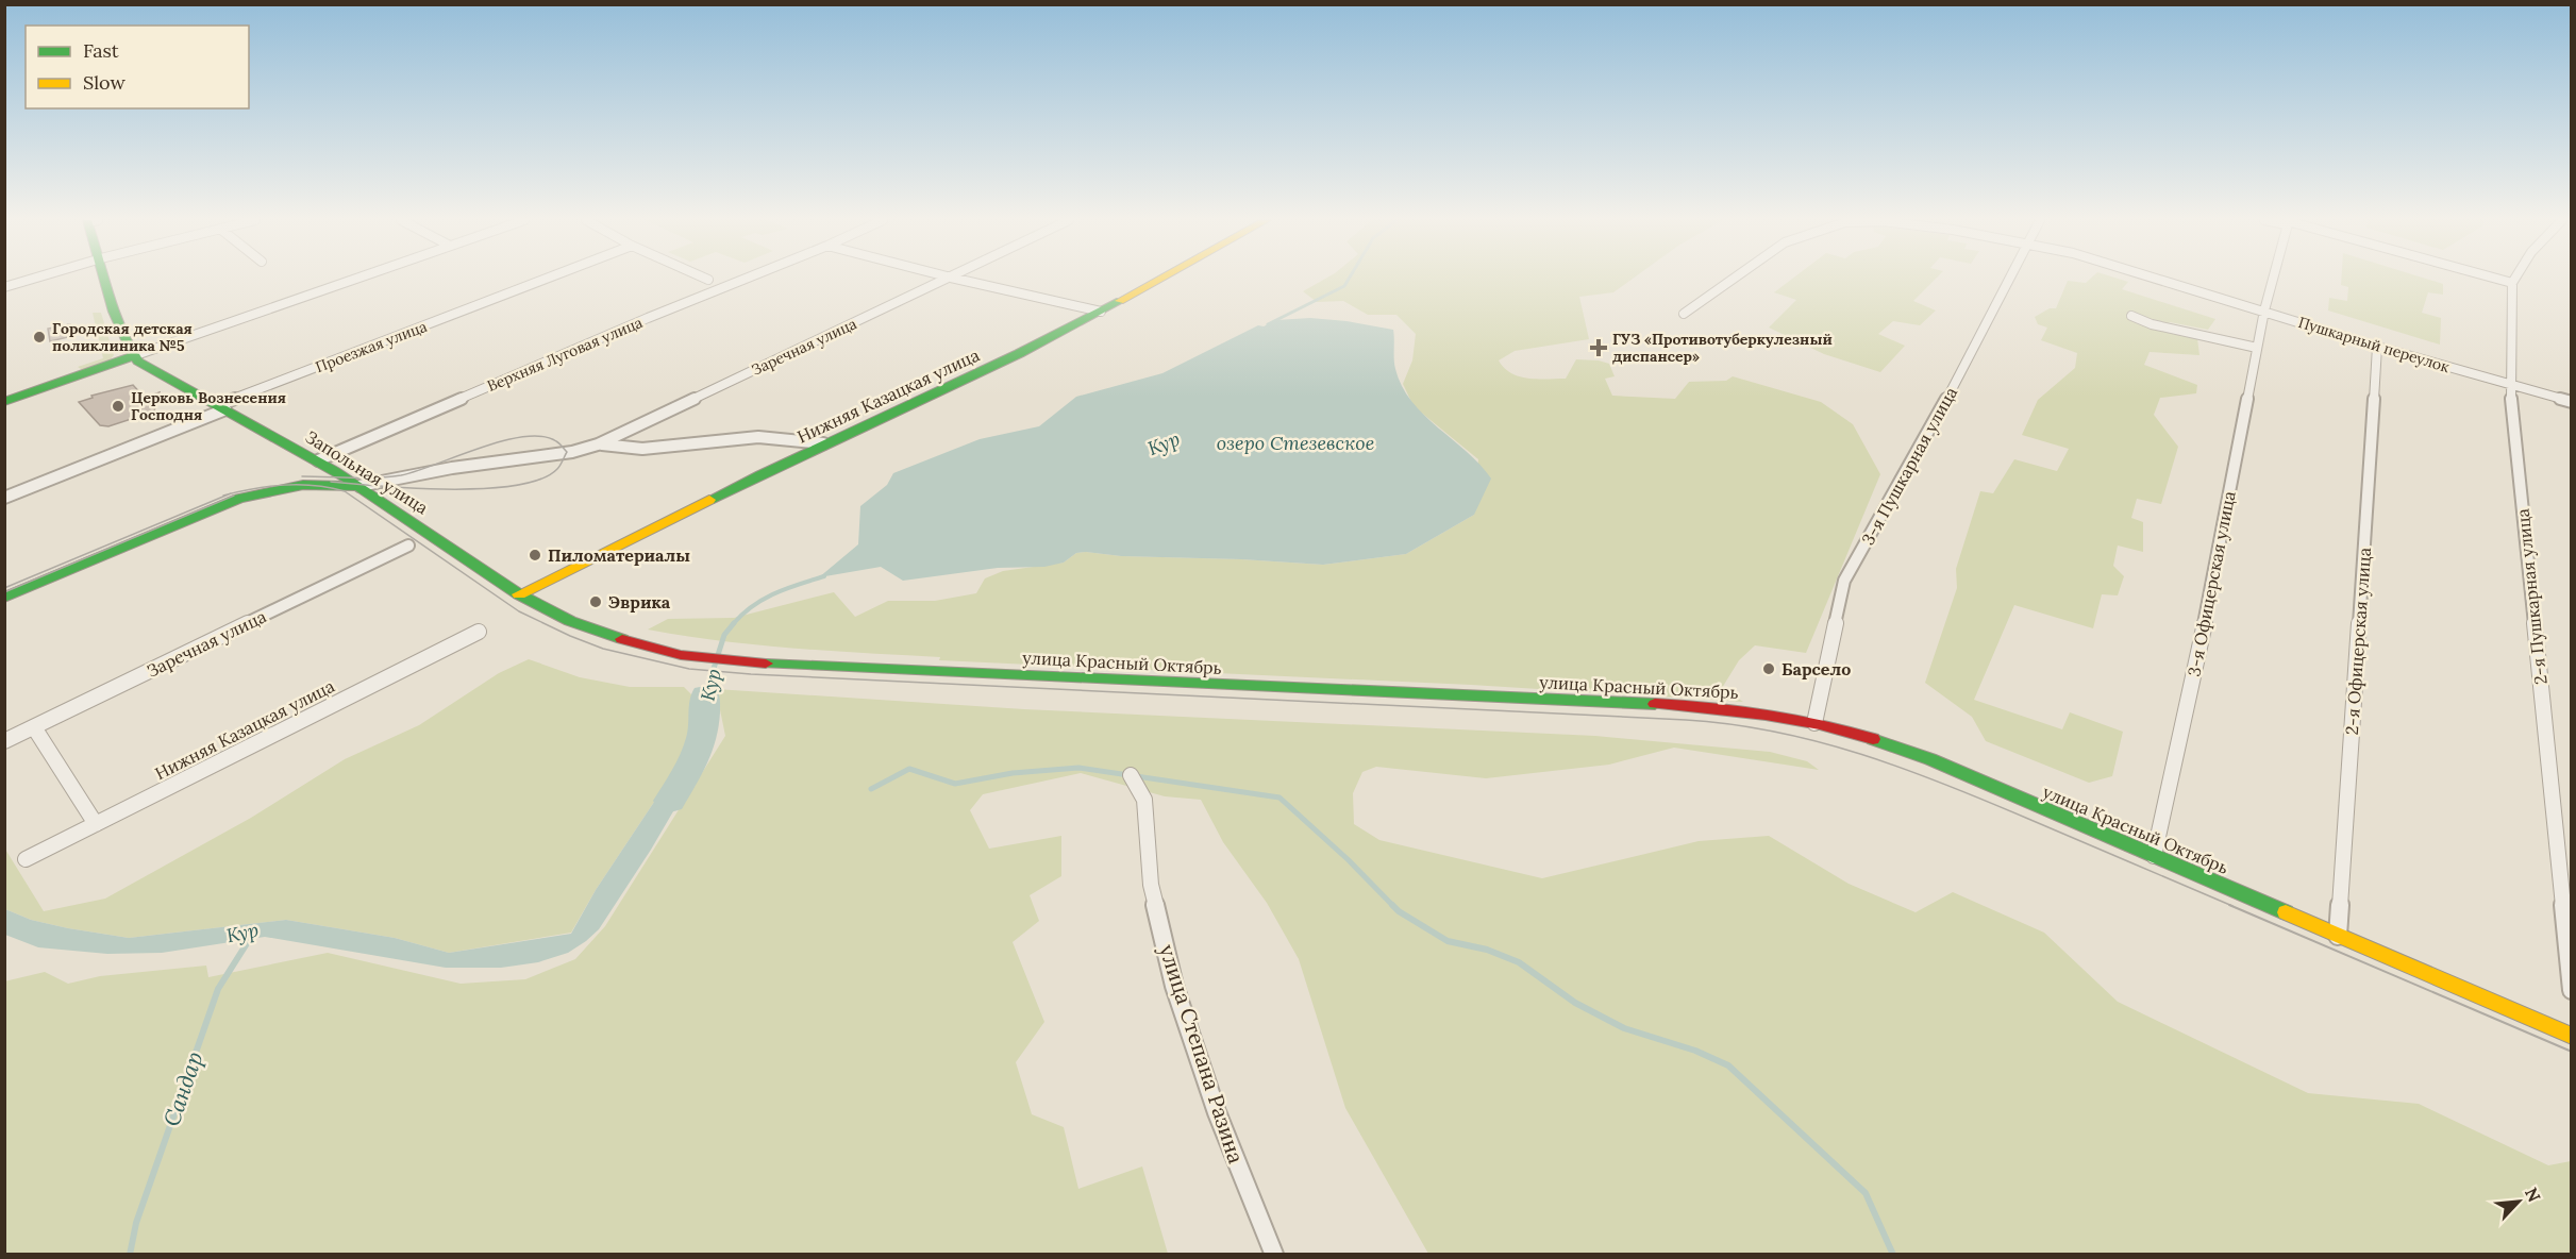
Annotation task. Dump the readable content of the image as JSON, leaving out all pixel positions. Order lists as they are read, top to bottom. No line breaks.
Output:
{"streets":{"main road":["Нижняя Казацкая улица","Запольная улица","улица Красный Октябрь"],"street":["Пушкарный переулок","Проезжая улица","Заречная улица","Верхняя Луговая улица","3-я Пушкарная улица","3-я Офицерская улица","2-я Пушкарная улица","2-я Офицерская улица","улица Степана Разина"]},"crossings":[["Пушкарный переулок","3-я Офицерская улица"],["Пушкарный переулок","2-я Пушкарная улица"],["Пушкарный переулок","2-я Офицерская улица"],["Проезжая улица","Запольная улица"],["Заречная улица","Запольная улица"],["Верхняя Луговая улица","Запольная улица"],["Нижняя Казацкая улица","Запольная улица"],["3-я Пушкарная улица","улица Красный Октябрь"],["Запольная улица","улица Красный Октябрь"],["3-я Офицерская улица","улица Красный Октябрь"],["2-я Офицерская улица","улица Красный Октябрь"]],"water":["озеро Стезевское","Кур","Сандар"],"places":{"other":["Городская детская поликлиника №5","Церковь Вознесения Господня","Пиломатериалы","Эврика","Барсело"],"health":["ГУЗ «Противотуберкулезный диспансер»"]},"legend":["Fast","Slow"],"north":"top right"}
